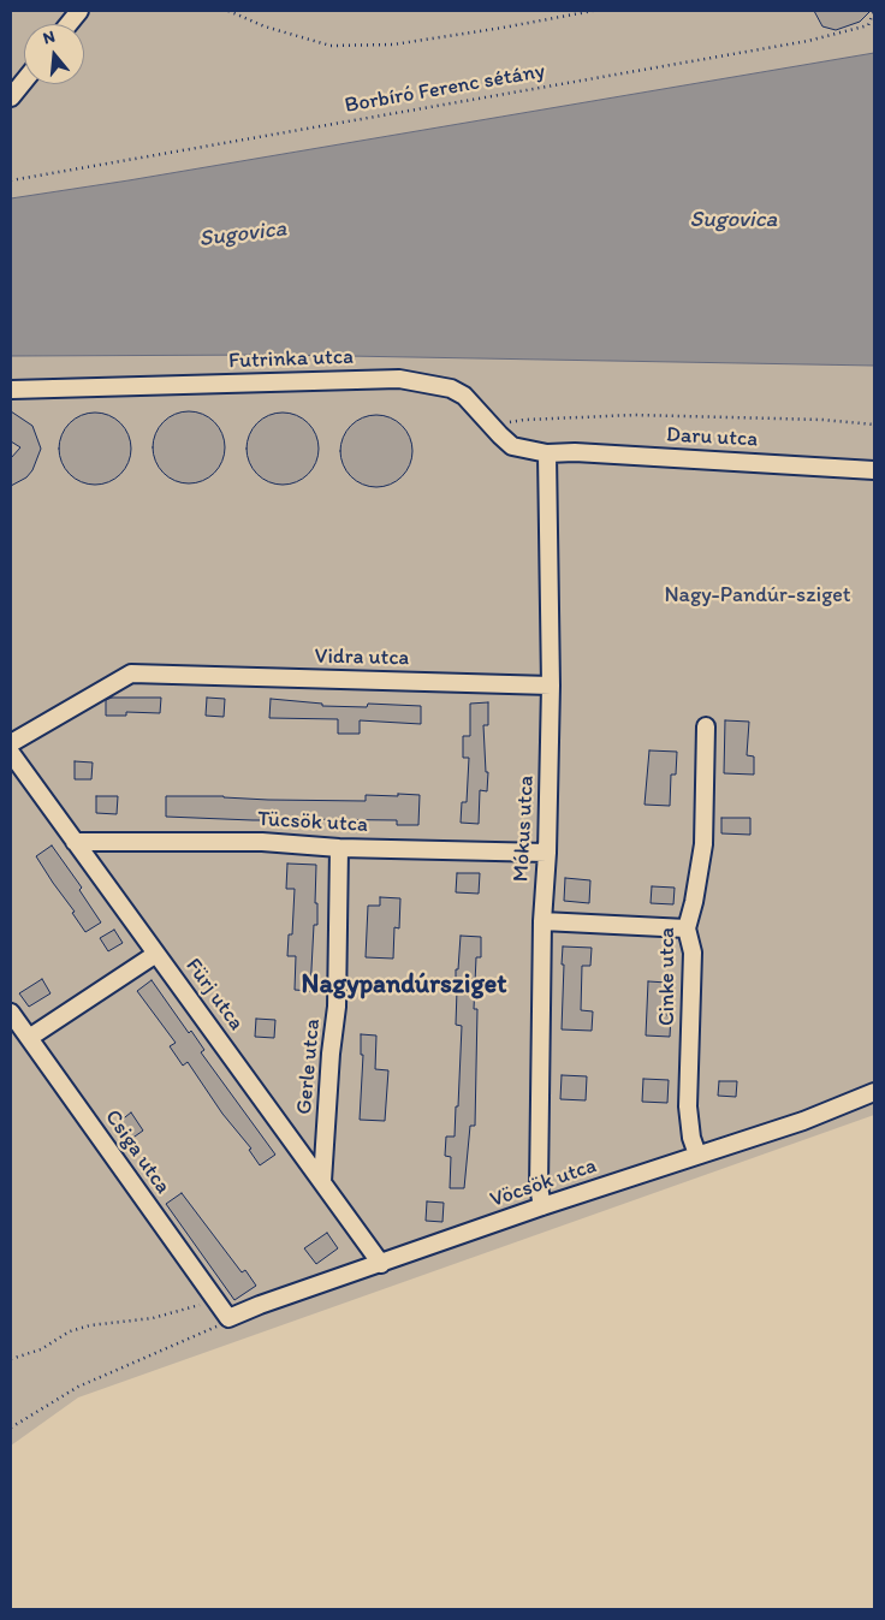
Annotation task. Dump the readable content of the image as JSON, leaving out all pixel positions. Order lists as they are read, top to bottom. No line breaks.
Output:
{"streets":{"street":["Futrinka utca","Daru utca","Vidra utca","Tücsök utca","Mókus utca","Cinke utca","Fürj utca","Gerle utca","Csiga utca","Vöcsök utca"],"path":["Borbíró Ferenc sétány"]},"crossings":[["Futrinka utca","Daru utca"],["Futrinka utca","Mókus utca"],["Daru utca","Mókus utca"],["Vidra utca","Mókus utca"],["Tücsök utca","Mókus utca"],["Tücsök utca","Fürj utca"],["Tücsök utca","Gerle utca"],["Mókus utca","Vöcsök utca"],["Cinke utca","Vöcsök utca"],["Fürj utca","Gerle utca"],["Fürj utca","Vöcsök utca"],["Csiga utca","Vöcsök utca"]],"districts":["Nagypandúrsziget"],"water":["Sugovica"],"parks":["Nagy-Pandúr-sziget"],"north":"top"}
